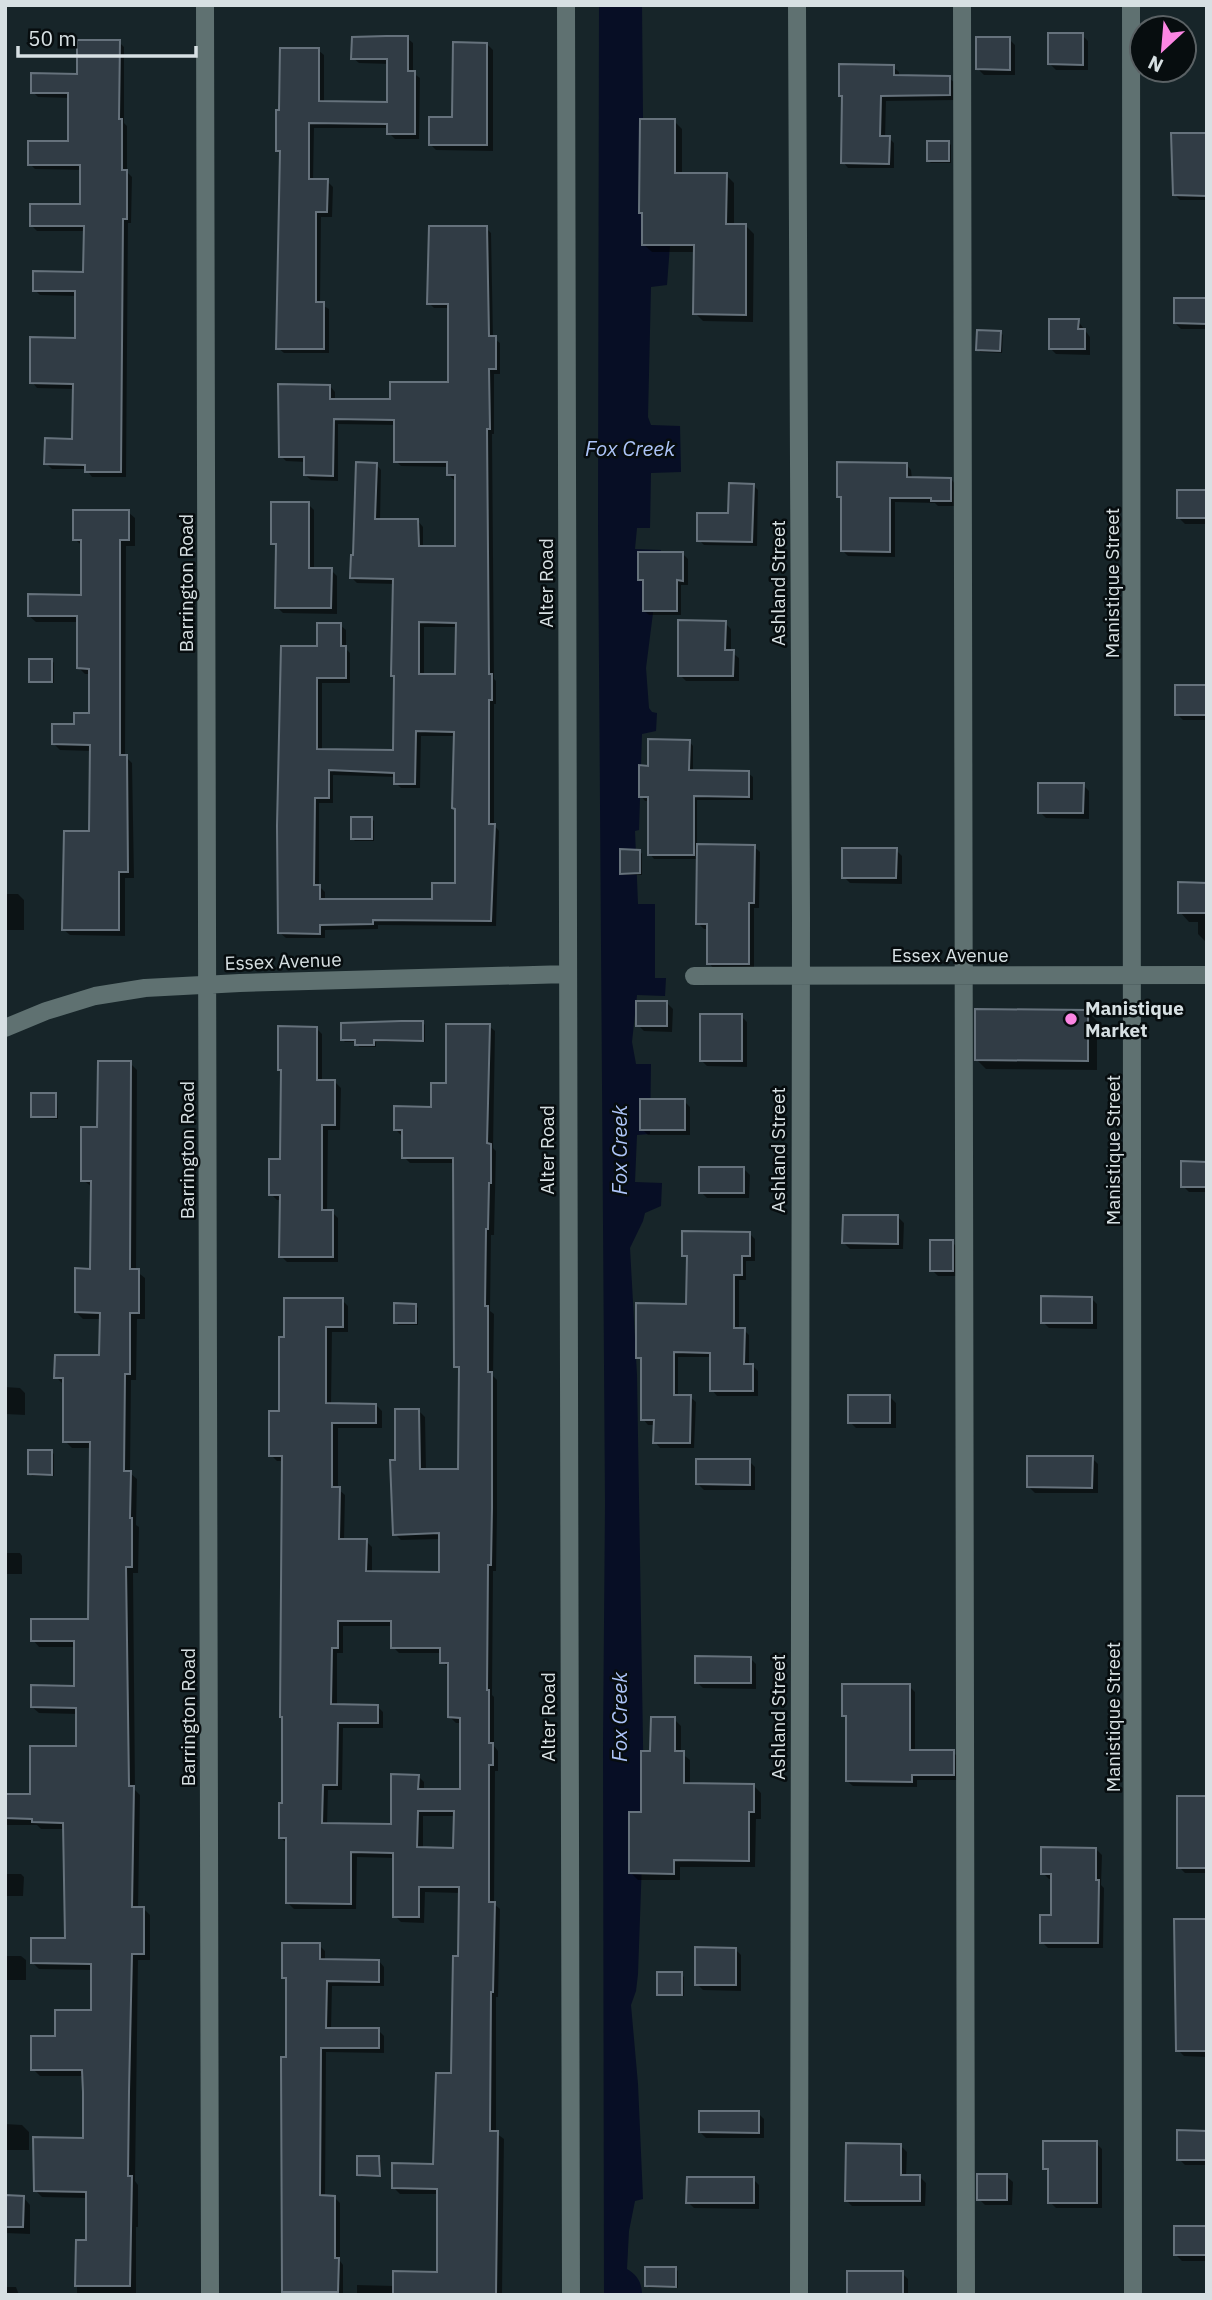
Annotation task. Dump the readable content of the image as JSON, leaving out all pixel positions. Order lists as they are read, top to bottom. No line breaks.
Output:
{"streets":{"street":["Barrington Road","Alter Road","Ashland Street","Manistique Street","Essex Avenue"]},"crossings":[["Barrington Road","Essex Avenue"],["Alter Road","Essex Avenue"],["Ashland Street","Essex Avenue"],["Manistique Street","Essex Avenue"]],"water":["Fox Creek"],"places":["Manistique Market"],"scale_bar":"50 m","north":"bottom left"}
